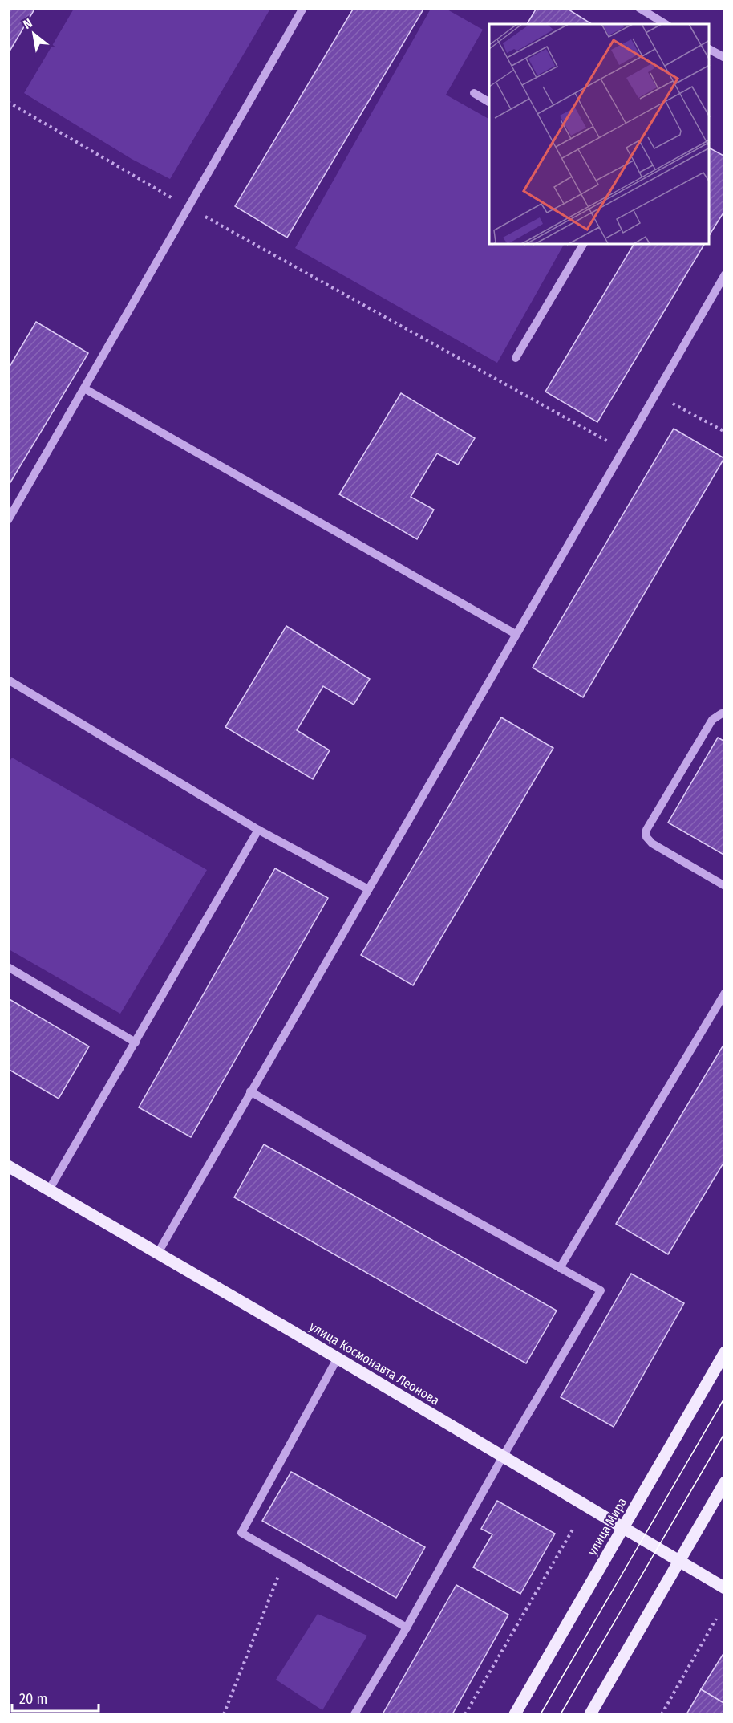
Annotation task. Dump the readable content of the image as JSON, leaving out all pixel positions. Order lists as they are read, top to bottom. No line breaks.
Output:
{"streets":{"main road":["улица Космонавта Леонова","улица Мира"]},"crossings":[["улица Космонавта Леонова","улица Мира"]],"scale_bar":"20 m","north":"top left"}
